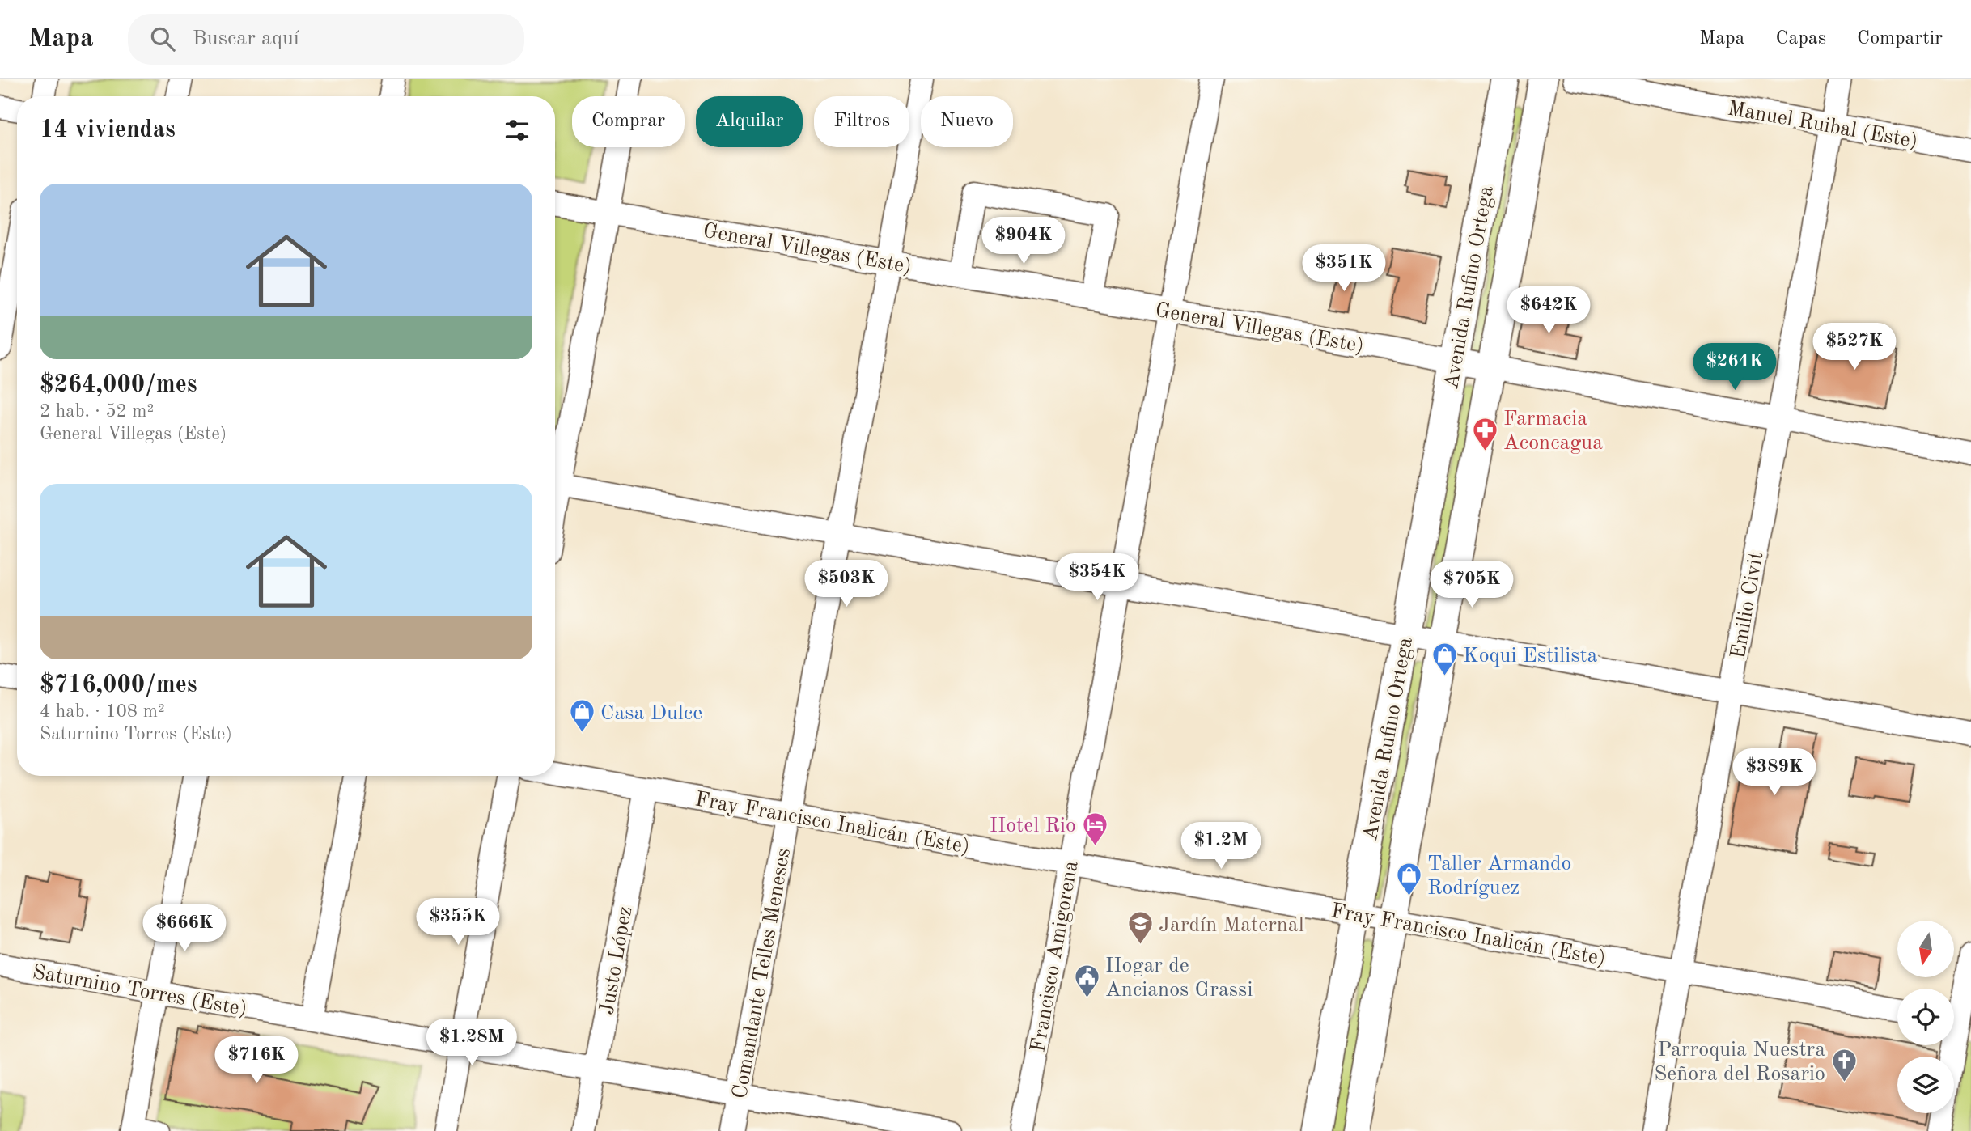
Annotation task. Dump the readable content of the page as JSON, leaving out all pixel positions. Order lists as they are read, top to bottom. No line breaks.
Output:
{"streets":{"main road":["Avenida Rufino Ortega"],"street":["Manuel Ruibal (Este)","General Villegas (Este)","Emilio Civit","Fray Francisco Inalicán (Este)","Francisco Amigorena","Justo López","Comandante Telles Meneses","Saturnino Torres (Este)"]},"crossings":[["Manuel Ruibal (Este)","Emilio Civit"],["General Villegas (Este)","Avenida Rufino Ortega"],["General Villegas (Este)","Emilio Civit"],["General Villegas (Este)","Francisco Amigorena"],["General Villegas (Este)","Comandante Telles Meneses"],["Avenida Rufino Ortega","Fray Francisco Inalicán (Este)"],["Emilio Civit","Fray Francisco Inalicán (Este)"],["Fray Francisco Inalicán (Este)","Francisco Amigorena"],["Fray Francisco Inalicán (Este)","Justo López"],["Fray Francisco Inalicán (Este)","Comandante Telles Meneses"],["Justo López","Saturnino Torres (Este)"],["Comandante Telles Meneses","Saturnino Torres (Este)"]],"places":{"pharmacy":["Farmacia Aconcagua"],"shop":["Koqui Estilista","Casa Dulce","Taller Armando Rodríguez"],"hotel":["Hotel Rio"],"school or university":["Jardín Maternal"],"public building":["Hogar de Ancianos Grassi"],"church":["Parroquia Nuestra Señora del Rosario"]},"north":"bottom","page":{"header":"Mapa","search":"Buscar aquí","nav":["Mapa","Capas","Compartir"],"chip":["Comprar","Alquilar","Filtros","Nuevo"],"heading":"14 viviendas","list":[{"name":"$264,000/mes","note":"2 hab. · 52 m² · General Villegas (Este)"},{"name":"$716,000/mes","note":"4 hab. · 108 m² · Saturnino Torres (Este)"}],"price":["$904K","$351K","$642K","$527K","$264K","$354K","$503K","$705K","$389K","$1.2M","$355K","$666K","$1.28M","$716K"]}}
